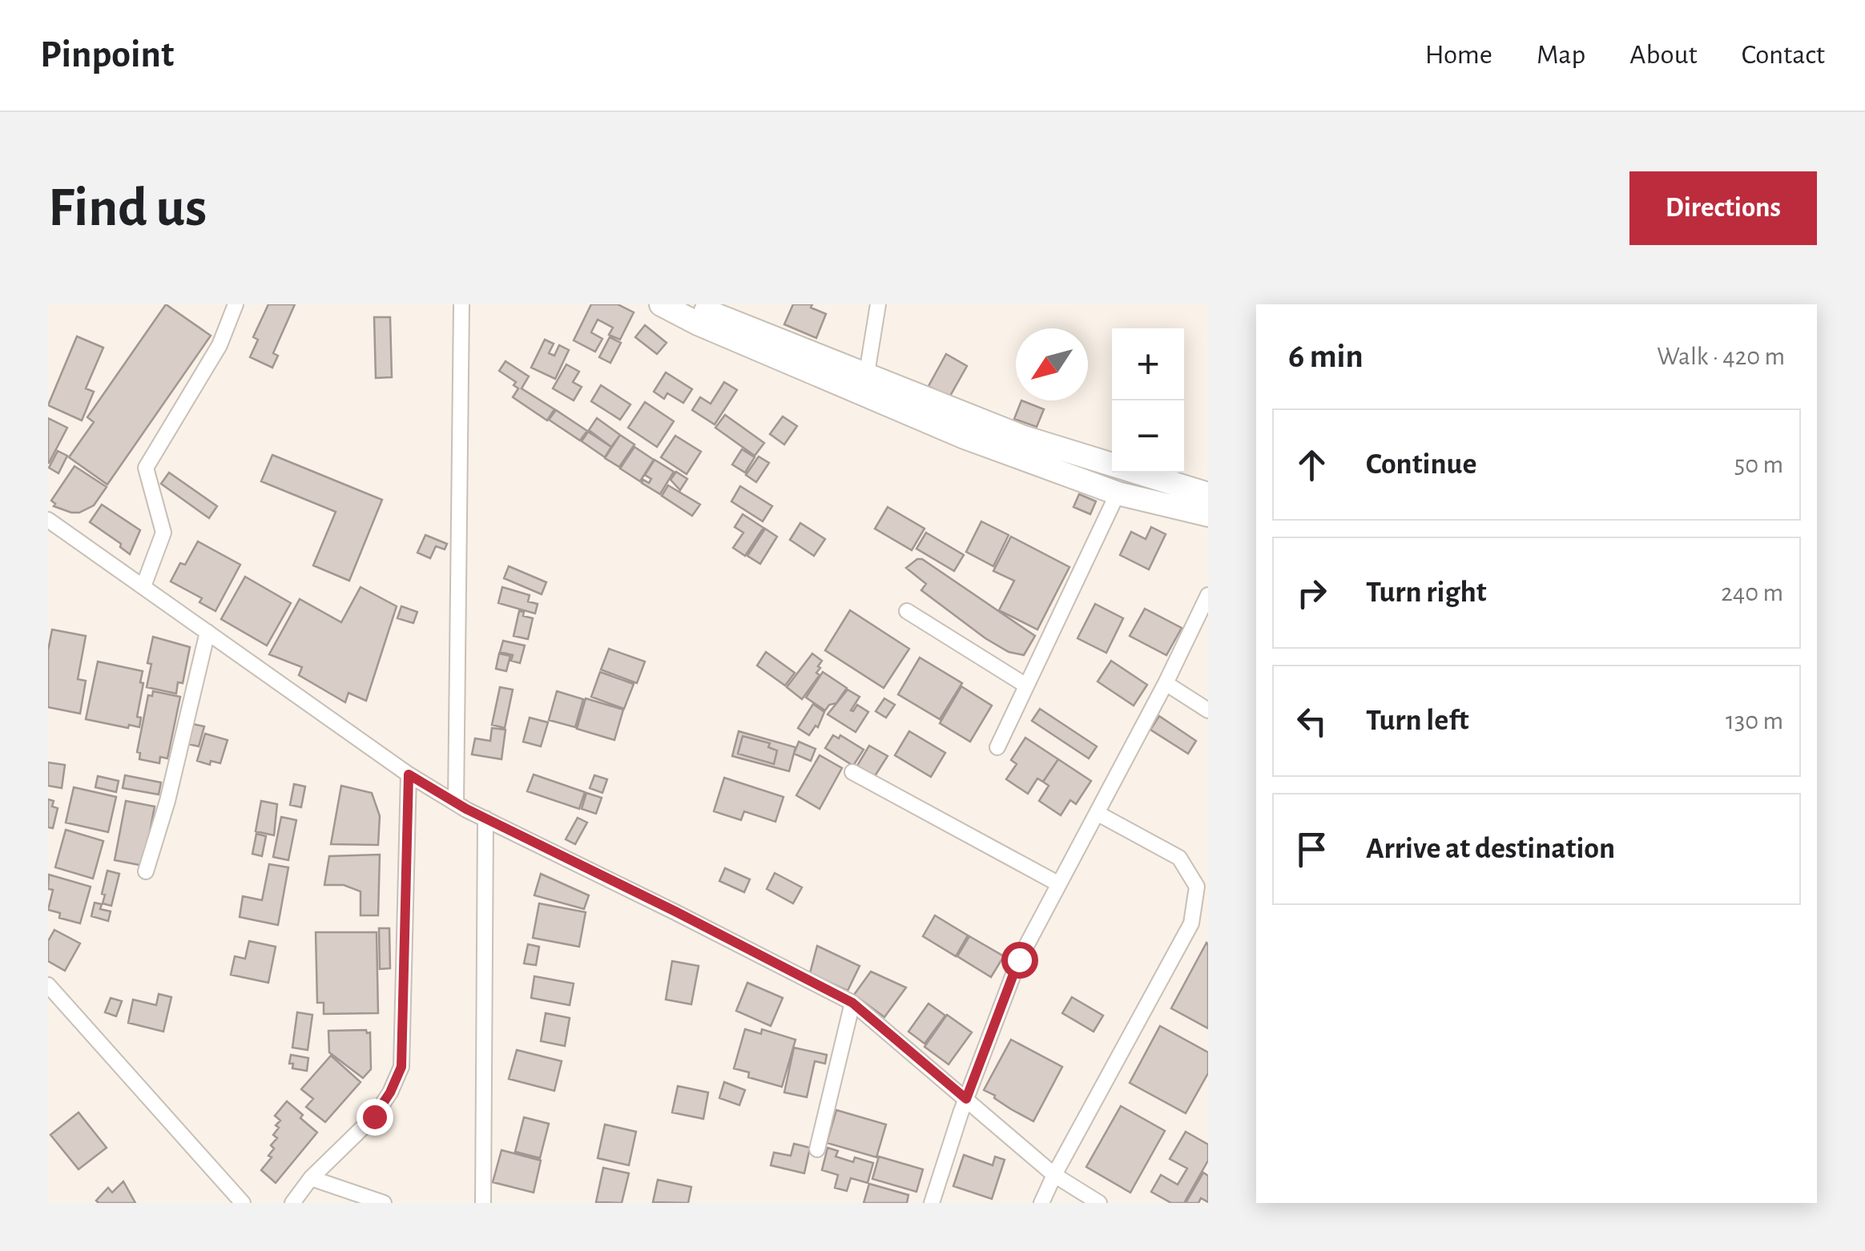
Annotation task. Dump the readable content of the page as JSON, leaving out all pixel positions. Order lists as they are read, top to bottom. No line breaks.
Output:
{"north":"bottom left","page":{"header":"Pinpoint","nav":["Home","Map","About","Contact"],"buttons":"Directions","title":"Find us","heading":["6 min","Walk · 420 m"],"map_buttons":["+","−"],"list":[["Continue","50 m"],["Turn right","240 m"],["Turn left","130 m"],"Arrive at destination"]}}
